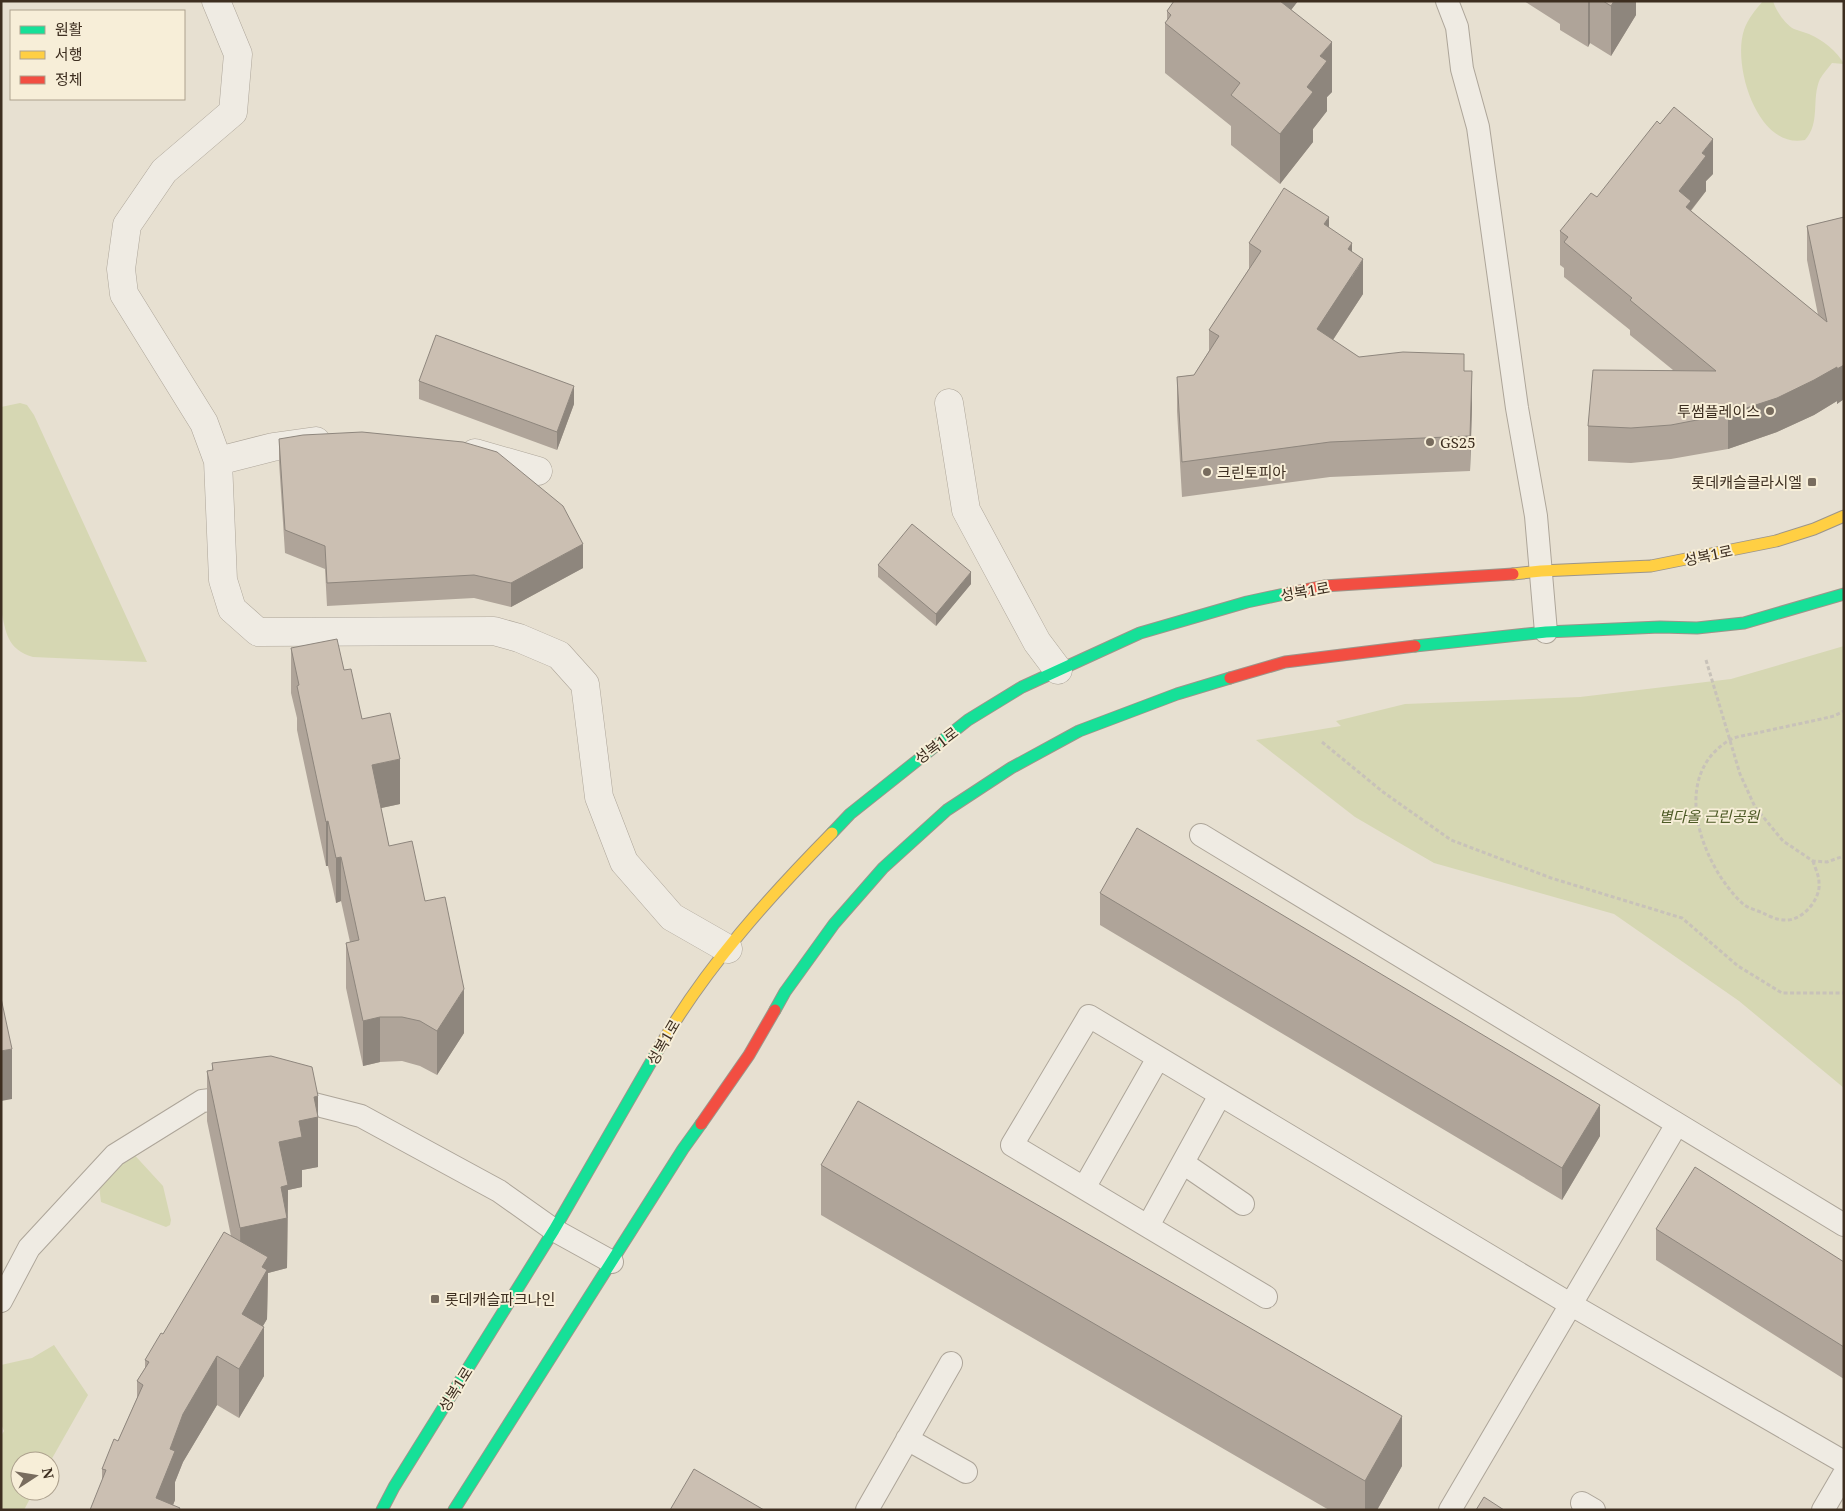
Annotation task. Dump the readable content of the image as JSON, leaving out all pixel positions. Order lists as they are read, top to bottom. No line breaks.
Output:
{"streets":{"street":["성복1로"]},"parks":["별다올 근린공원"],"places":{"other":["투썸플레이스","GS25","크린토피아"],"transit":["롯데캐슬클라시엘","롯데캐슬파크나인"]},"legend":["원활","서행","정체"],"north":"right"}
